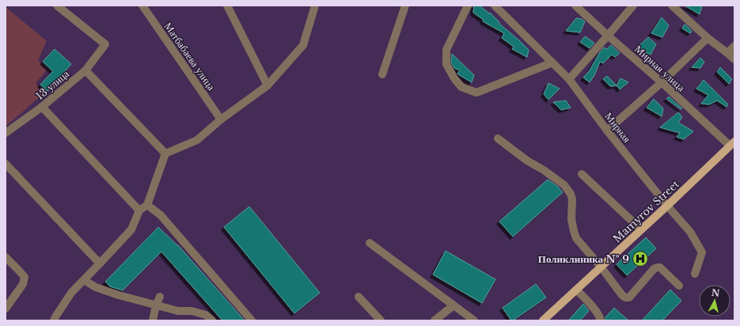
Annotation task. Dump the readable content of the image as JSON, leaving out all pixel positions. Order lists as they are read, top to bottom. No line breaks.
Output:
{"streets":{"main road":["Mamyrov Street"],"street":["Матбабаева улица","Мирная улица","13 улица","Мирная"]},"crossings":[["Мирная улица","Mamyrov Street"],["Мирная","Mamyrov Street"]],"places":{"hospital":["Поликлиника № 9"]},"north":"top"}
